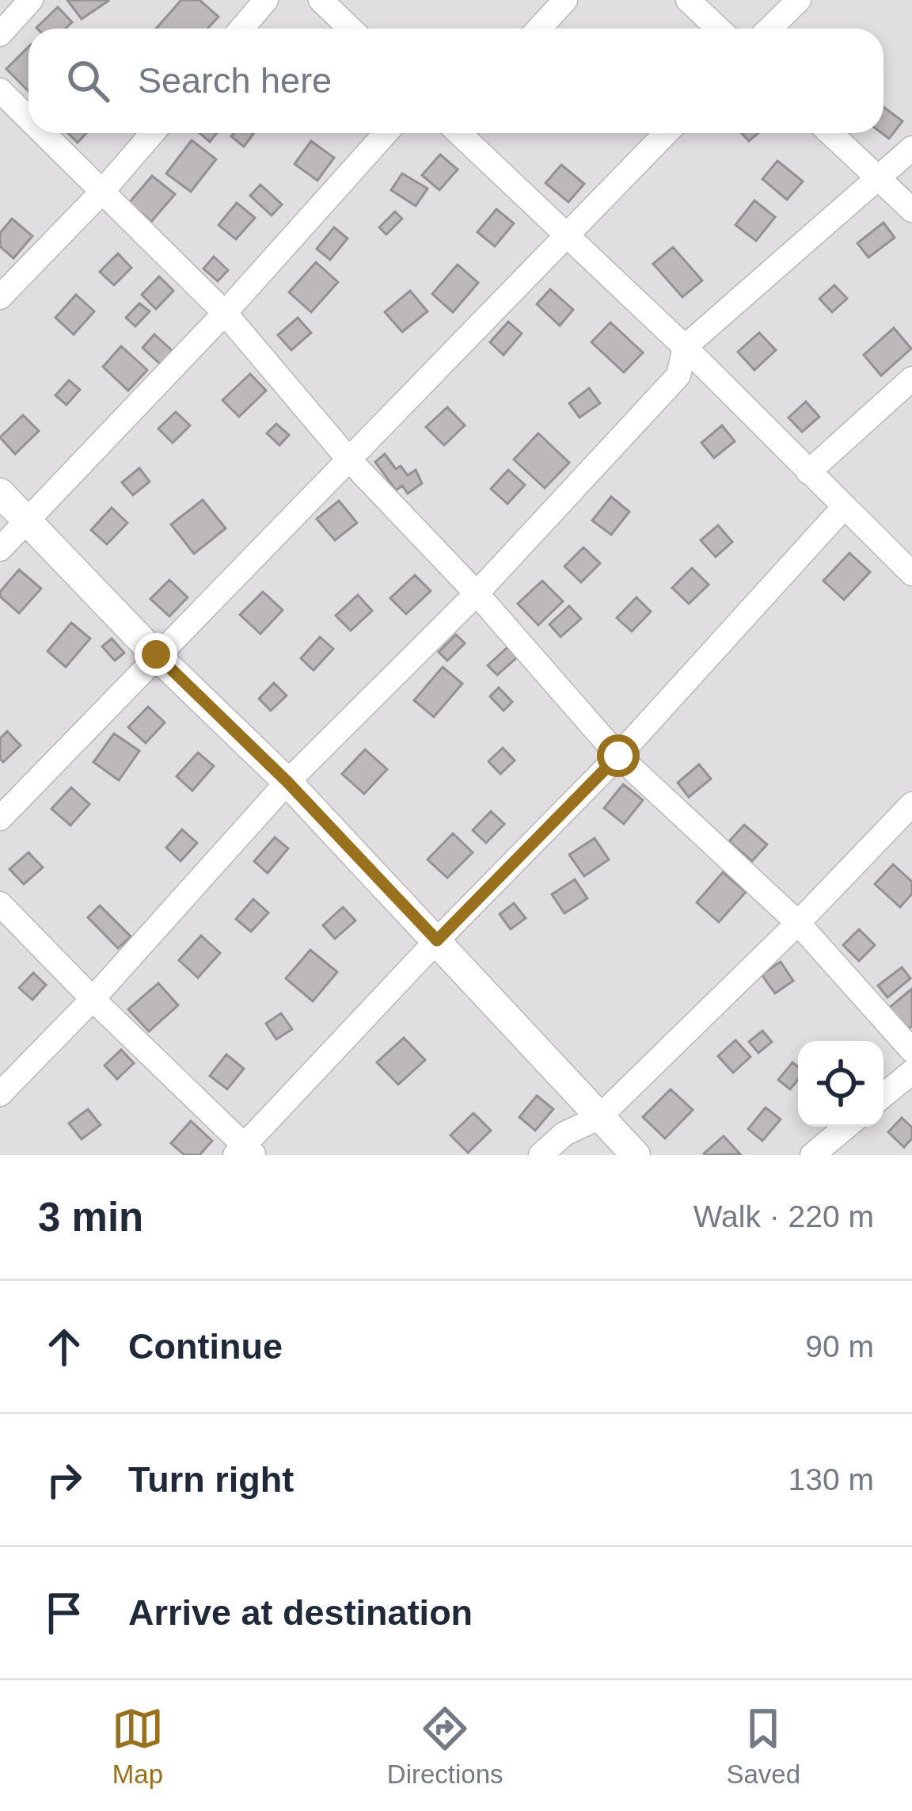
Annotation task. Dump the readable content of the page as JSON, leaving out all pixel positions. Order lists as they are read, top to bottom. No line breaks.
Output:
{"page":{"search":"Search here","heading":["3 min","Walk · 220 m"],"list":[["Continue","90 m"],["Turn right","130 m"],"Arrive at destination"],"nav":["Map","Directions","Saved"]}}
